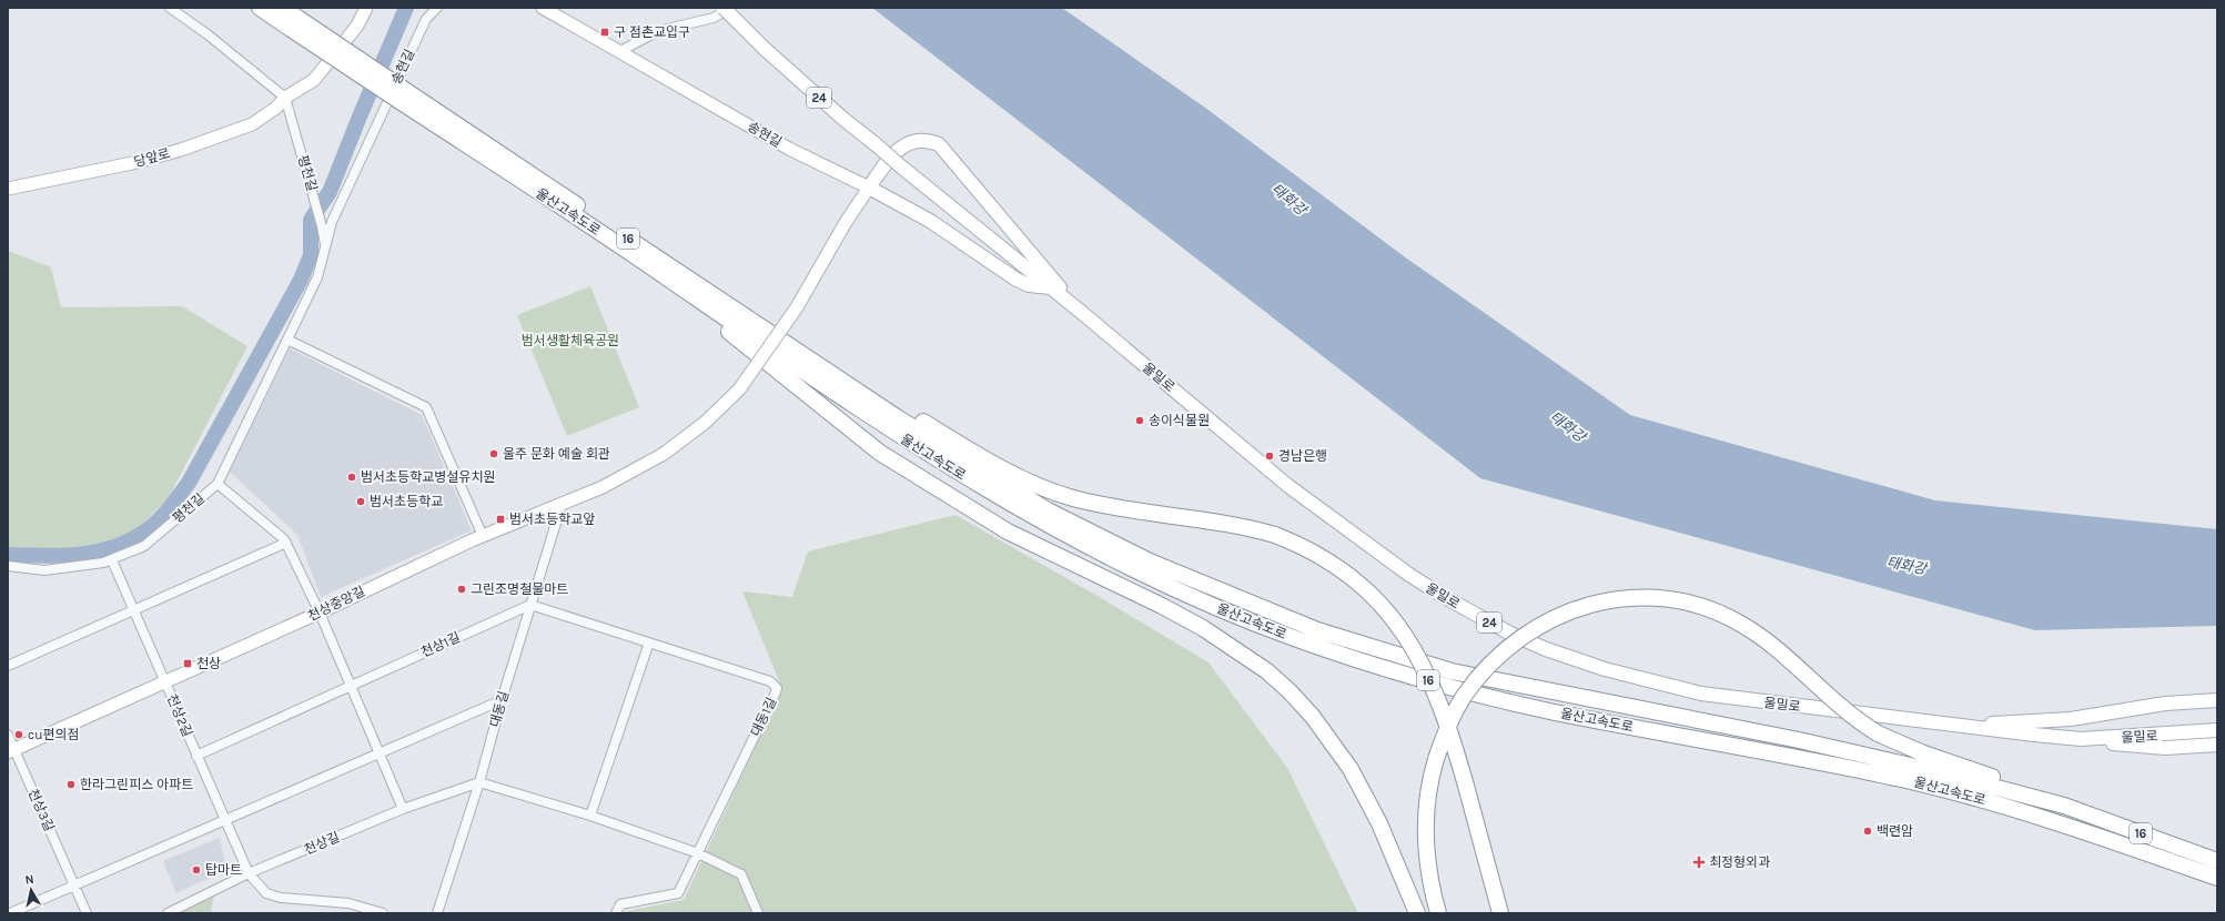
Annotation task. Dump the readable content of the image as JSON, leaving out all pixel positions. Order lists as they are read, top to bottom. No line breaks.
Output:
{"streets":{"highway":["울산고속도로","16"],"main road":["24","울밀로"],"street":["송현길","당앞로","평천길","천상중앙길","천상1길","대동길","천상2길","대동1길","천상3길","천상길"]},"crossings":[["송현길","평천길"],["송현길","천상중앙길"],["당앞로","평천길"],["평천길","천상2길"],["울산고속도로","16"],["천상중앙길","대동길"],["천상중앙길","천상2길"],["천상중앙길","천상3길"],["천상1길","대동길"],["천상1길","천상2길"],["천상1길","대동1길"],["대동길","대동1길"],["대동길","천상길"],["천상2길","천상길"]],"water":["태화강"],"parks":["범서생활체육공원"],"places":{"transit":["구 점촌교입구","범서초등학교앞","천상"],"other":["송이식물원","울주 문화 예술 회관","경남은행","범서초등학교병설유치원","범서초등학교","그린조명철물마트","cu편의점","한라그린피스 아파트","백련암","탑마트"],"health":["최정형외과"]},"north":"top"}
